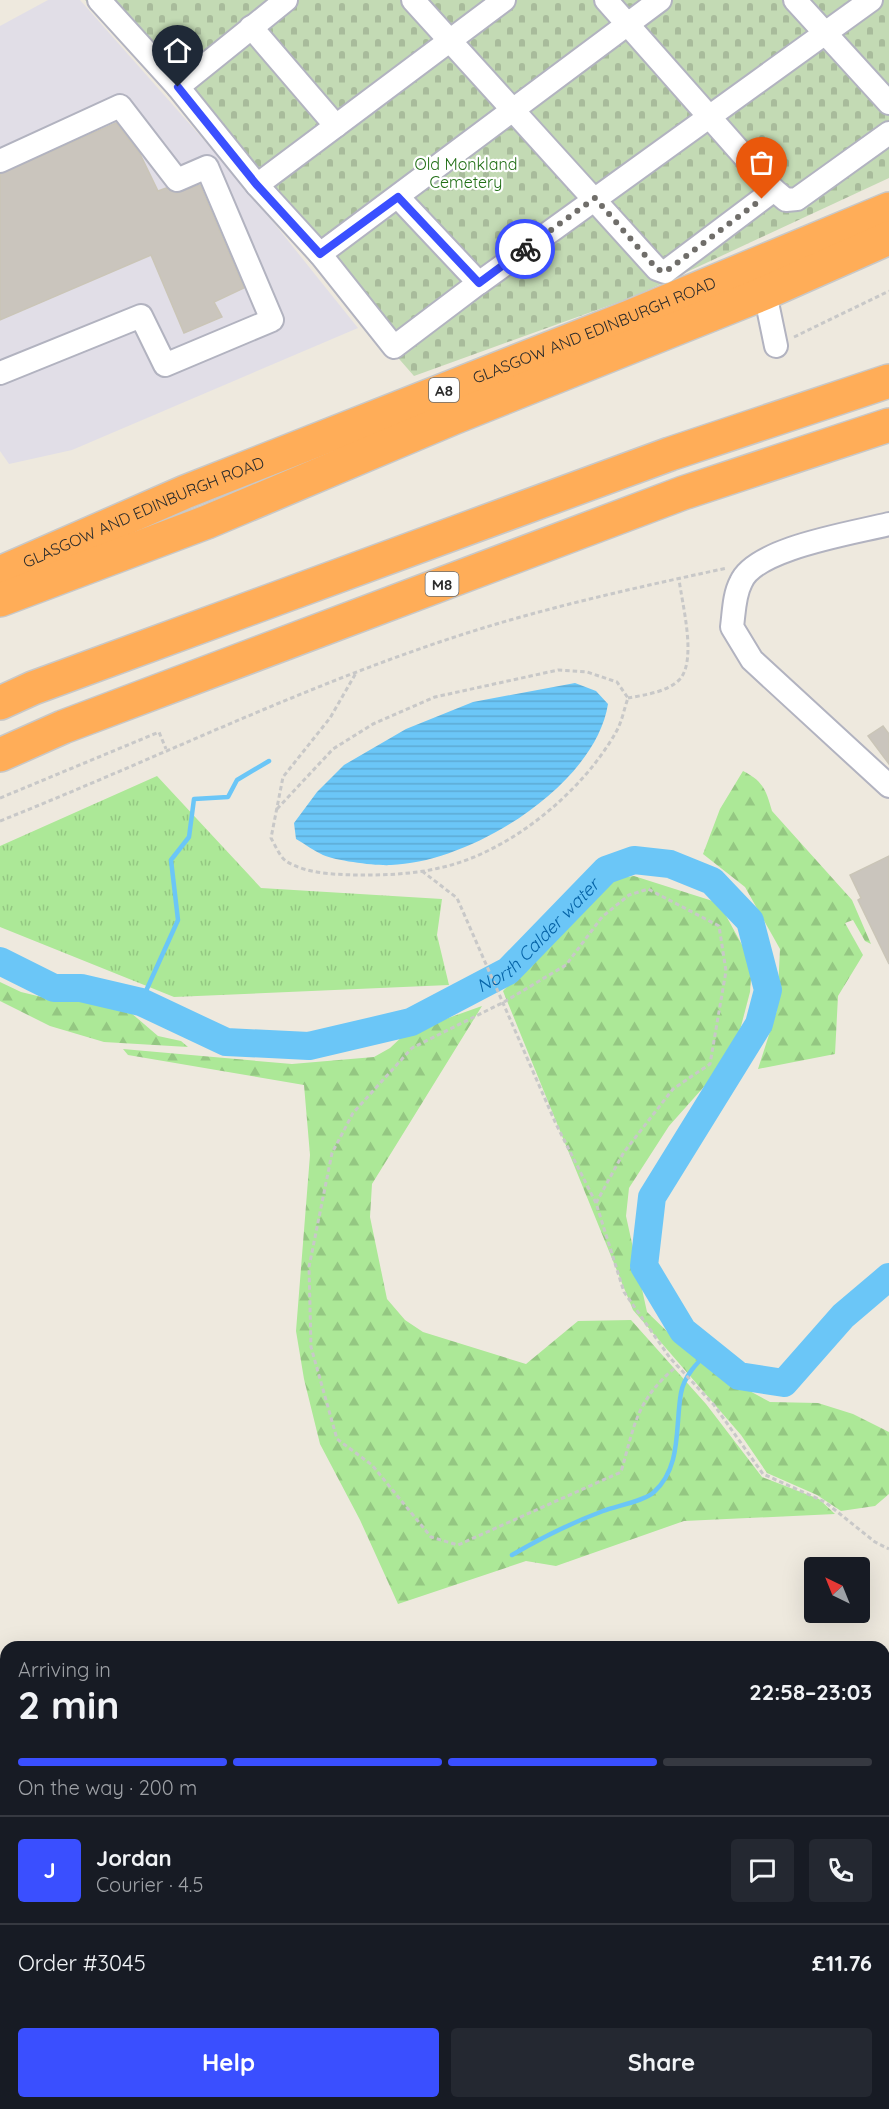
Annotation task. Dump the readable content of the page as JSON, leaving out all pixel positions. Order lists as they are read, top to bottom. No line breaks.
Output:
{"streets":{"highway":["GLASGOW AND EDINBURGH ROAD","A8","M8"]},"water":["North Calder water"],"parks":["Old Monkland Cemetery"],"north":"top left","page":{"heading":["2 min","Arriving in","22:58–23:03"],"panel":["Jordan","Courier · 4.5","Order #3045","£11.76"],"bar":"On the way · 200 m","round":"J","buttons":["Help","Share"]}}
